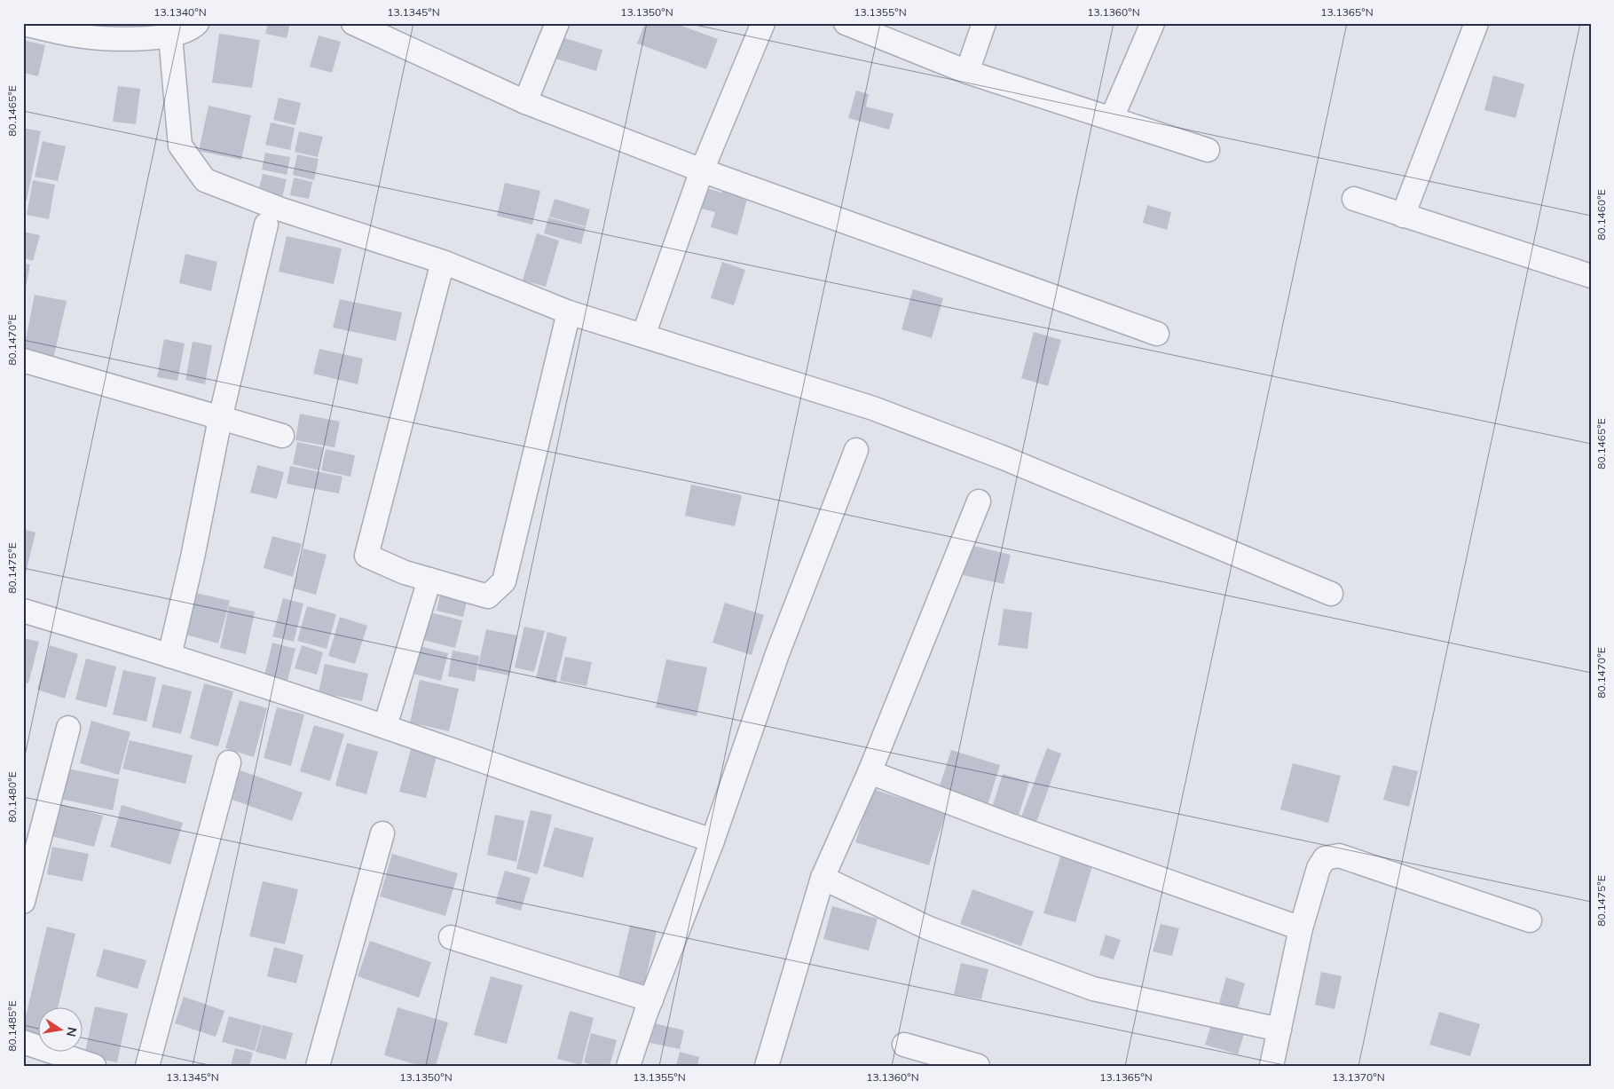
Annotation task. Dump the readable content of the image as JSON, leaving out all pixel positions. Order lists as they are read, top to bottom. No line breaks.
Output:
{"north":"right","coordinates":["13.1340°N","13.1345°N","13.1350°N","13.1355°N","13.1360°N","13.1365°N","80.1465°E","80.1460°E","80.1470°E","80.1475°E","80.1480°E","80.1485°E","13.1370°N"]}
